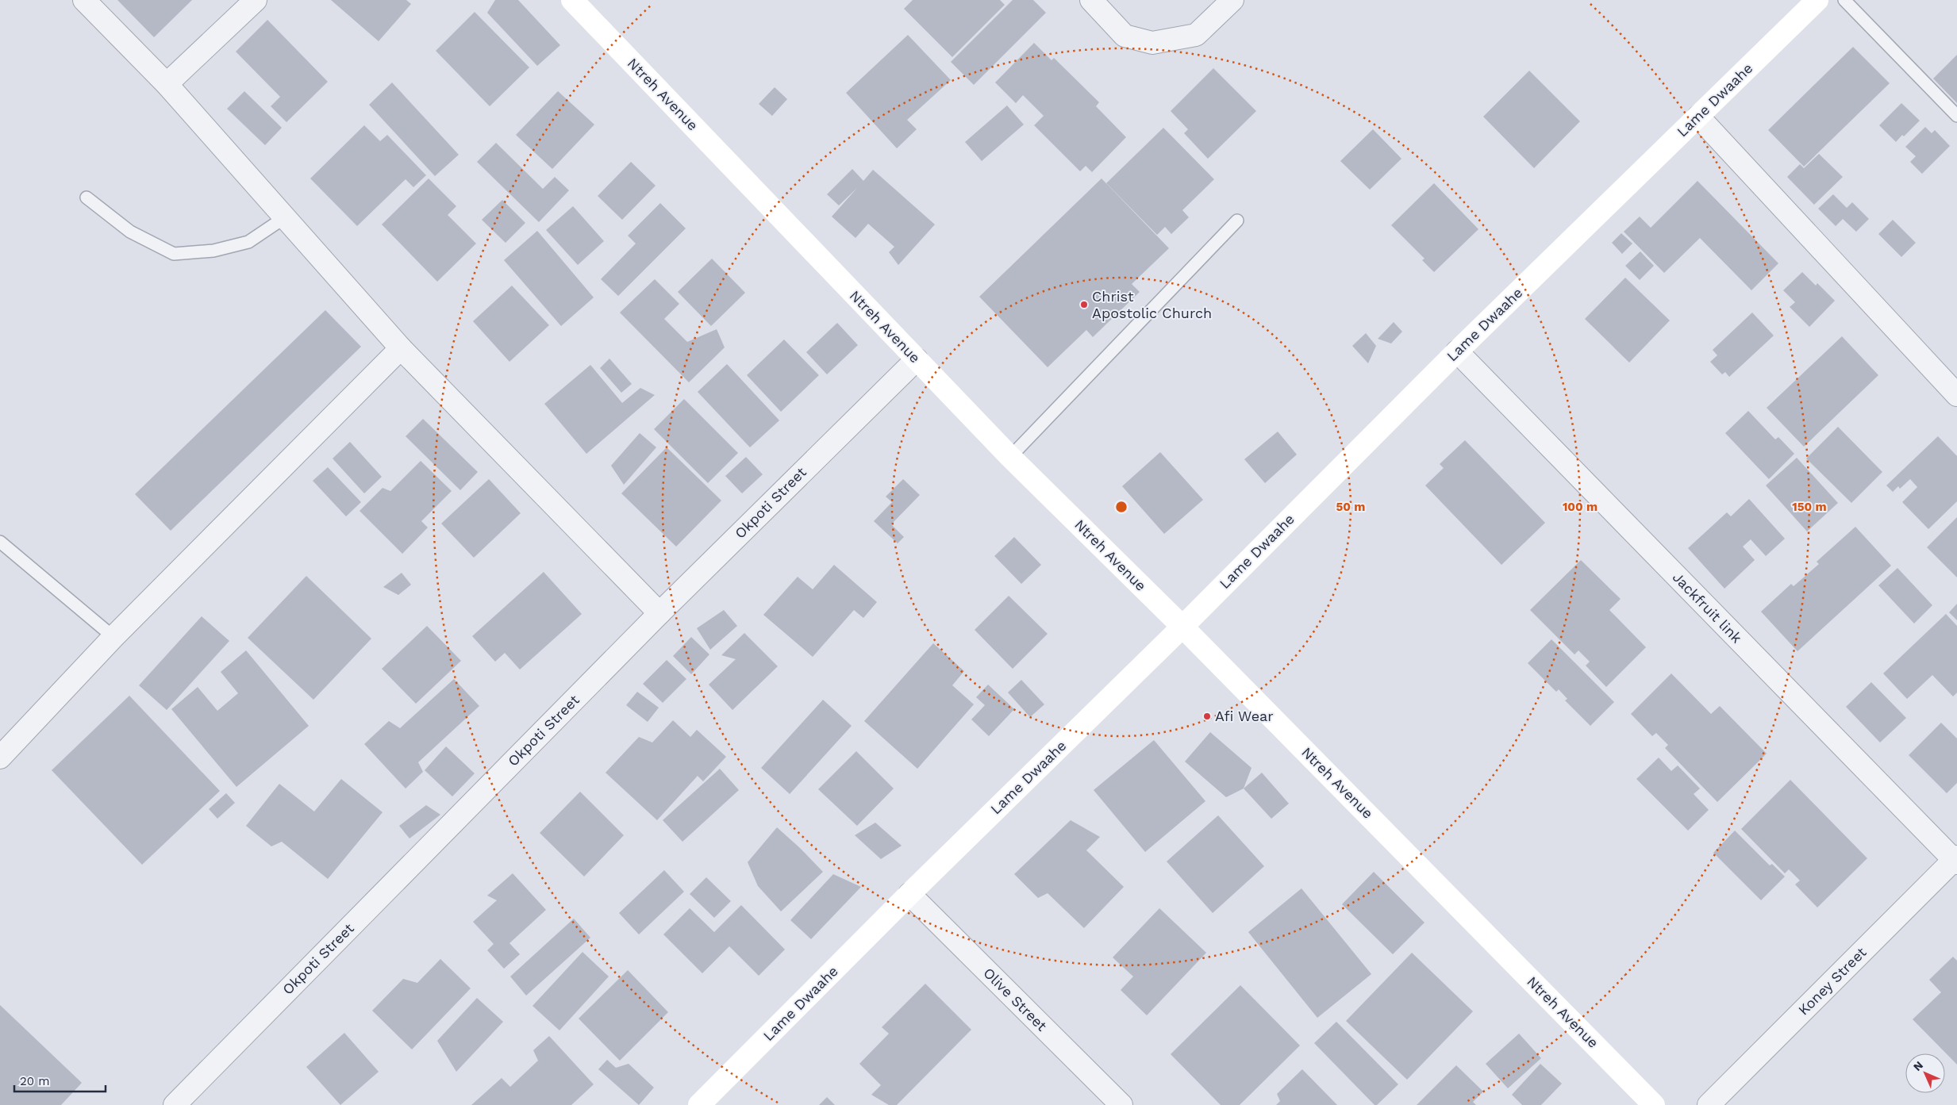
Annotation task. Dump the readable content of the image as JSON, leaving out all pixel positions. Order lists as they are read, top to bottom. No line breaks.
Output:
{"streets":{"street":["Ntreh Avenue","Lame Dwaahe","Okpoti Street","Jackfruit link","Koney Street","Olive Street"]},"crossings":[["Ntreh Avenue","Lame Dwaahe"],["Ntreh Avenue","Okpoti Street"],["Lame Dwaahe","Jackfruit link"],["Lame Dwaahe","Olive Street"],["Jackfruit link","Koney Street"]],"places":["Christ Apostolic Church","Afi Wear"],"scale_bar":"20 m","north":"top left","rings":["50 m","100 m","150 m"]}
